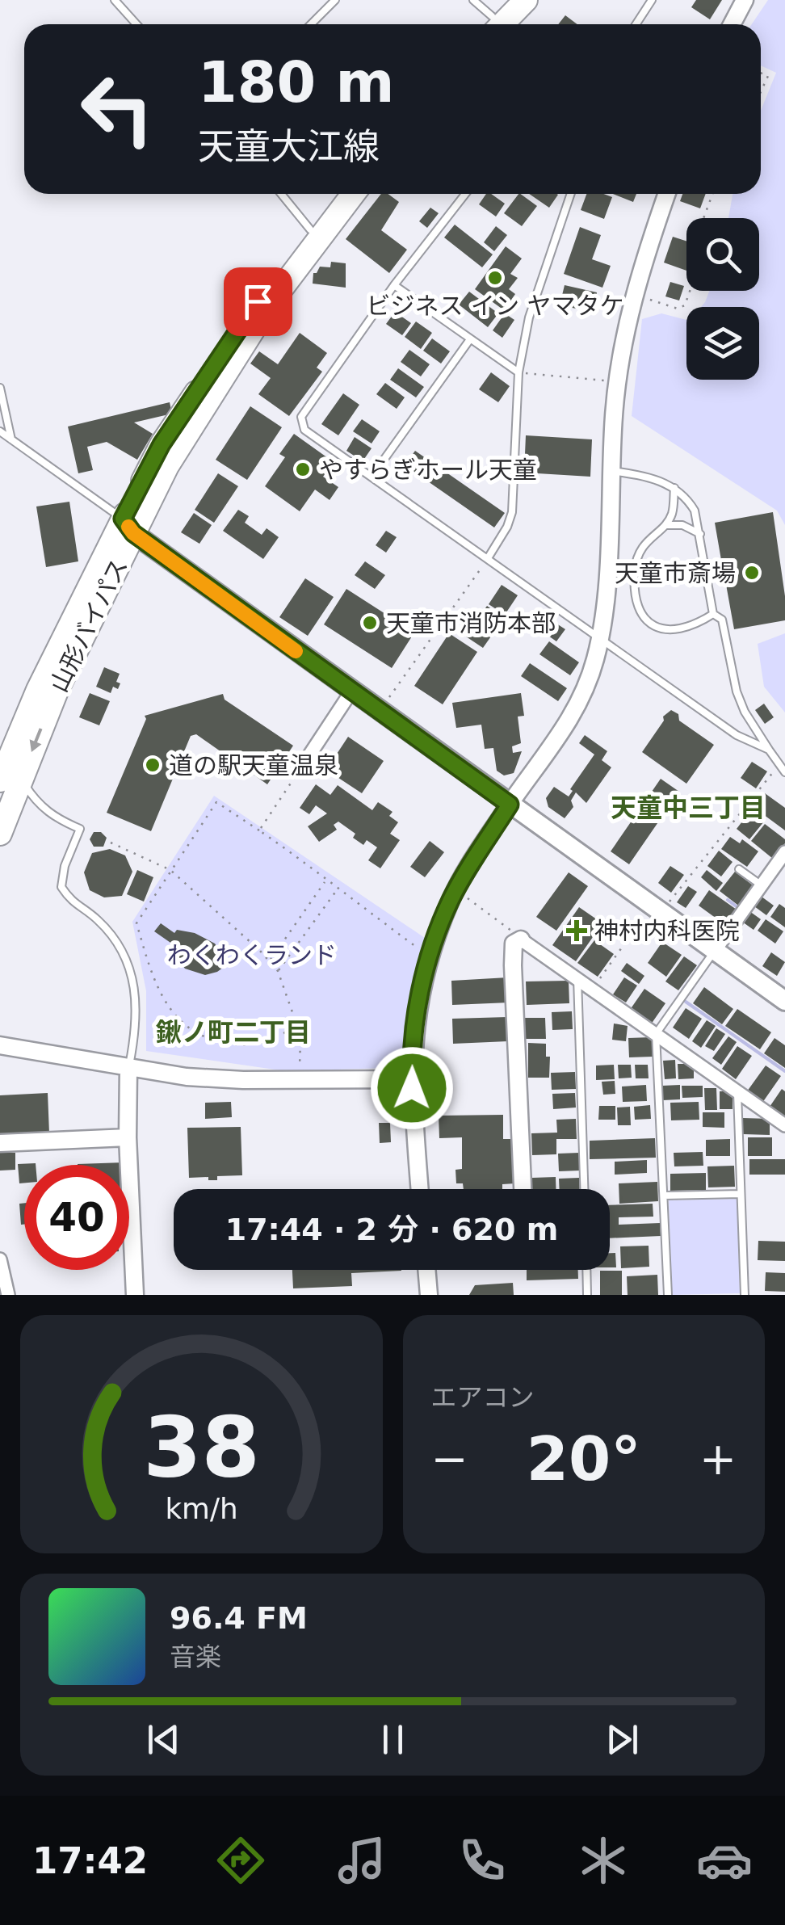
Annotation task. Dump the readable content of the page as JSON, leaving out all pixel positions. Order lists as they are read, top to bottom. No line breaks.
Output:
{"streets":{"highway":["山形バイパス"]},"districts":["天童中三丁目","鍬ノ町二丁目"],"parks":["わくわくランド"],"places":{"other":["ビジネス イン ヤマタケ","やすらぎホール天童","天童市斎場","天童市消防本部","道の駅天童温泉"],"health":["神村内科医院"]},"page":{"turn":["180 m","天童大江線"],"limit":"40","trip":"17:44 · 2 分 · 620 m","tile":"エアコン","heat":["−","20°","+"],"song":["96.4 FM","音楽"],"tabs":"17:42","gauge":["38","km/h"]}}
